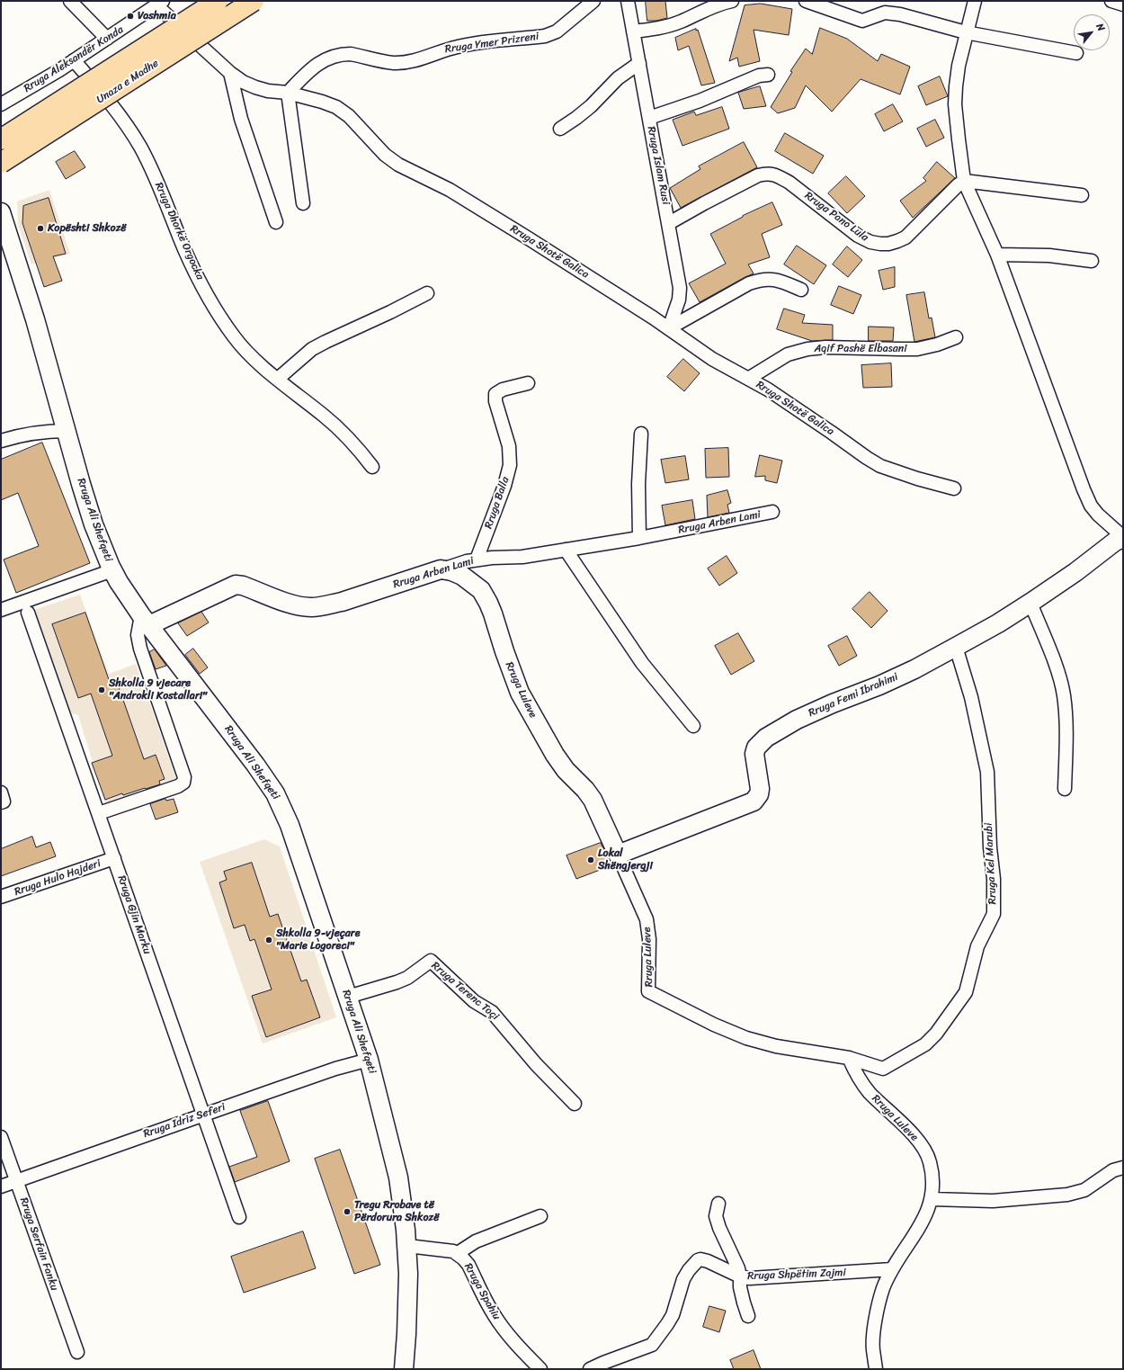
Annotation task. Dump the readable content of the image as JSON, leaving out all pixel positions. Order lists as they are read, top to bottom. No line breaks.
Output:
{"streets":{"highway":["Unaza e Madhe"],"street":["Rruga Ymer Prizreni","Rruga Aleksandër Konda","Rruga Islam Rusi","Rruga Pano Lula","Rruga Dhorkë Orgocka","Rruga Shotë Galica","Aqif Pashë Elbasani","Rruga Balla","Rruga Ali Shefqeti","Rruga Arben Lami","Rruga Luleve","Rruga Femi Ibrahimi","Rruga Kel Marubi","Rruga Hulo Hajderi","Rruga Gjin Marku","Rruga Terenc Toçi","Rruga Idriz Seferi","Rruga Serfain Fanku","Rruga Shpëtim Zajmi","Rruga Spahiu"]},"crossings":[["Rruga Ymer Prizreni","Rruga Shotë Galica"],["Rruga Aleksandër Konda","Rruga Dhorkë Orgocka"],["Rruga Aleksandër Konda","Rruga Shotë Galica"],["Rruga Islam Rusi","Rruga Pano Lula"],["Rruga Islam Rusi","Rruga Shotë Galica"],["Rruga Shotë Galica","Aqif Pashë Elbasani"],["Rruga Balla","Rruga Arben Lami"],["Rruga Ali Shefqeti","Rruga Arben Lami"],["Rruga Ali Shefqeti","Rruga Terenc Toçi"],["Rruga Ali Shefqeti","Rruga Idriz Seferi"],["Rruga Ali Shefqeti","Rruga Spahiu"],["Rruga Arben Lami","Rruga Luleve"],["Rruga Luleve","Rruga Femi Ibrahimi"],["Rruga Luleve","Rruga Kel Marubi"],["Rruga Luleve","Rruga Shpëtim Zajmi"],["Rruga Femi Ibrahimi","Rruga Kel Marubi"],["Rruga Hulo Hajderi","Rruga Gjin Marku"],["Rruga Gjin Marku","Rruga Idriz Seferi"],["Rruga Idriz Seferi","Rruga Serfain Fanku"]],"places":["Vashmia","Kopështi Shkozë","Shkolla 9 vjecare \"Androkli Kostallari\"","Lokal Shëngjergji","Shkolla 9-vjeçare \"Marie Logoreci\"","Tregu Rrobave të Përdorura Shkozë"],"north":"top right"}
